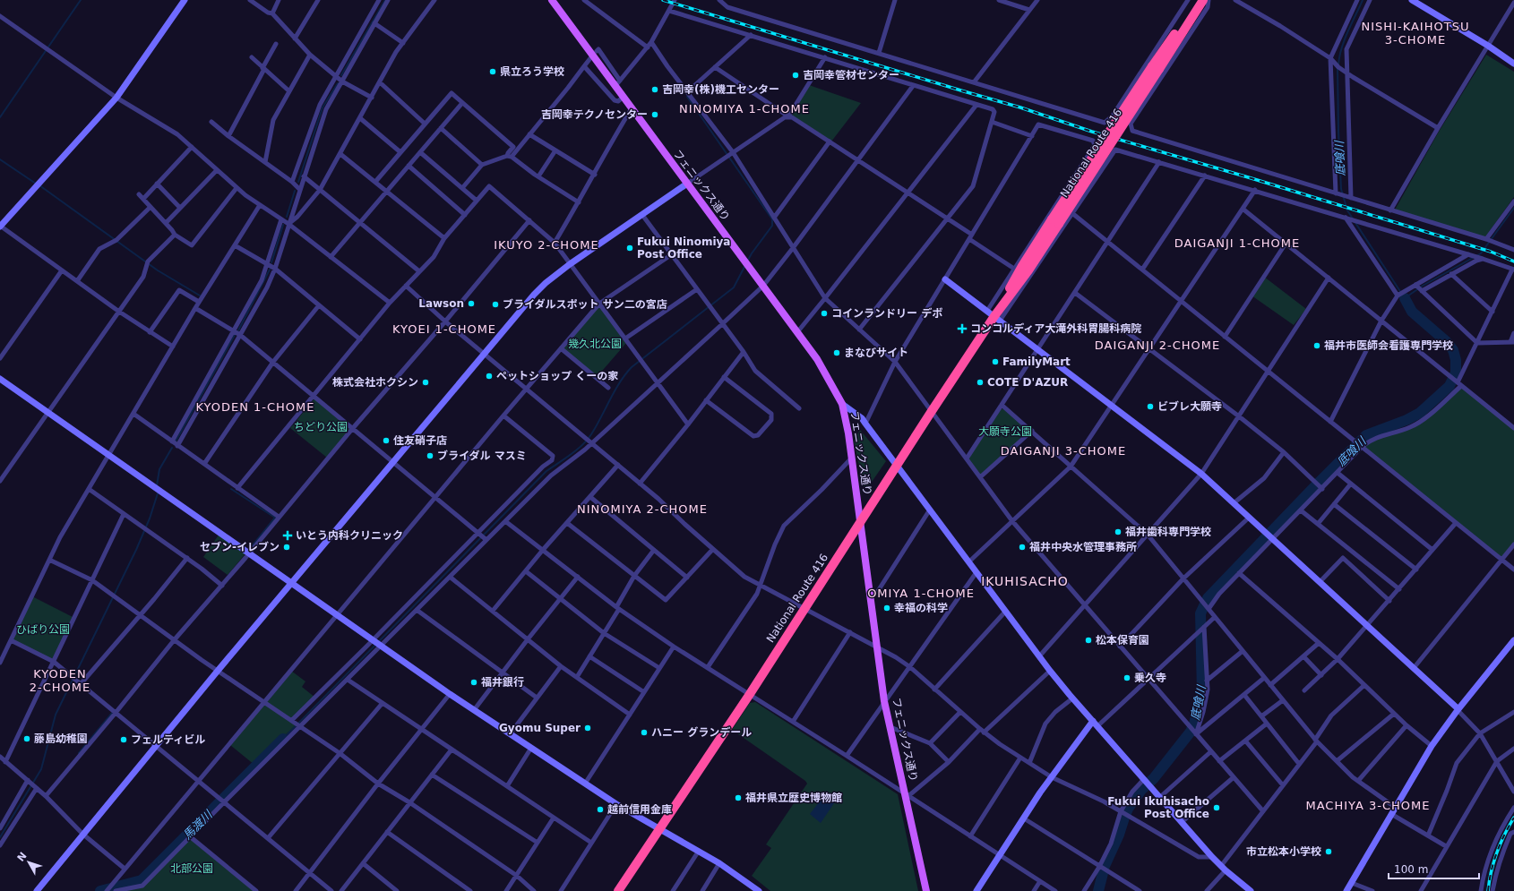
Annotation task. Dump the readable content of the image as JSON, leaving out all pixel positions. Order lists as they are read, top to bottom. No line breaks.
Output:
{"streets":{"highway":["National Route 416"],"main road":["フェニックス通り"]},"crossings":[["National Route 416","フェニックス通り"]],"districts":["NISHI-KAIHOTSU 3-CHOME","NINOMIYA 1-CHOME","DAIGANJI 1-CHOME","IKUYO 2-CHOME","KYOEI 1-CHOME","DAIGANJI 2-CHOME","KYODEN 1-CHOME","DAIGANJI 3-CHOME","NINOMIYA 2-CHOME","IKUHISACHO","OMIYA 1-CHOME","KYODEN 2-CHOME","MACHIYA 3-CHOME"],"water":["底喰川","馬渡川"],"parks":["幾久北公園","ちどり公園","大願寺公園","ひばり公園","北部公園"],"places":{"other":["県立ろう学校","吉岡幸管材センター","吉岡幸(株)機工センター","吉岡幸テクノセンター","Fukui Ninomiya Post Office","Lawson","ブライダルスポット サン二の宮店","コインランドリー デボ","福井市医師会看護専門学校","まなびサイト","FamilyMart","ペットショップ くーの家","株式会社ホクシン","COTE D'AZUR","ビブレ大願寺","住友硝子店","ブライダル マスミ","福井歯科専門学校","セブン-イレブン","福井中央水管理事務所","幸福の科学","松本保育園","乗久寺","福井銀行","Gyomu Super","ハニー グランデール","藤島幼稚園","フェルティビル","福井県立歴史博物館","Fukui Ikuhisacho Post Office","越前信用金庫","市立松本小学校"],"health":["コンコルディア大滝外科胃腸科病院","いとう内科クリニック"]},"scale_bar":"100 m","north":"top left"}
